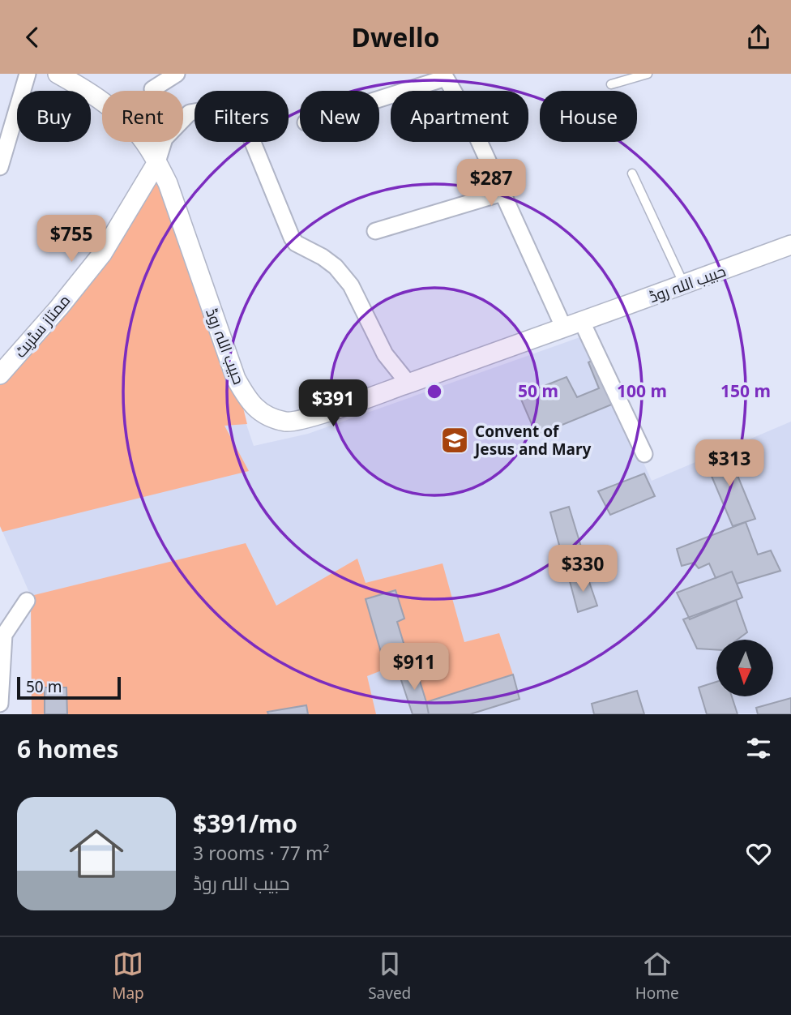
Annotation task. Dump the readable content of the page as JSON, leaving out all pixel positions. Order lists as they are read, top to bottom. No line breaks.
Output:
{"streets":{"street":["حبیب اللہ روڈ","ممتاز سٹریٹ"]},"crossings":[["حبیب اللہ روڈ","ممتاز سٹریٹ"]],"places":{"school or university":["Convent of Jesus and Mary"]},"scale_bar":"50 m","north":"bottom","page":{"header":"Dwello","chip":["Buy","Rent","Filters","New","Apartment","House"],"price":["$287","$755","$391","$313","$330","$911"],"scale":"50 m","heading":"6 homes","list":[{"name":"$391/mo","note":"3 rooms · 77 m² · حبیب اللہ روڈ"}],"tabs":["Map","Saved","Home"]},"rings":["50 m","100 m","150 m"]}
